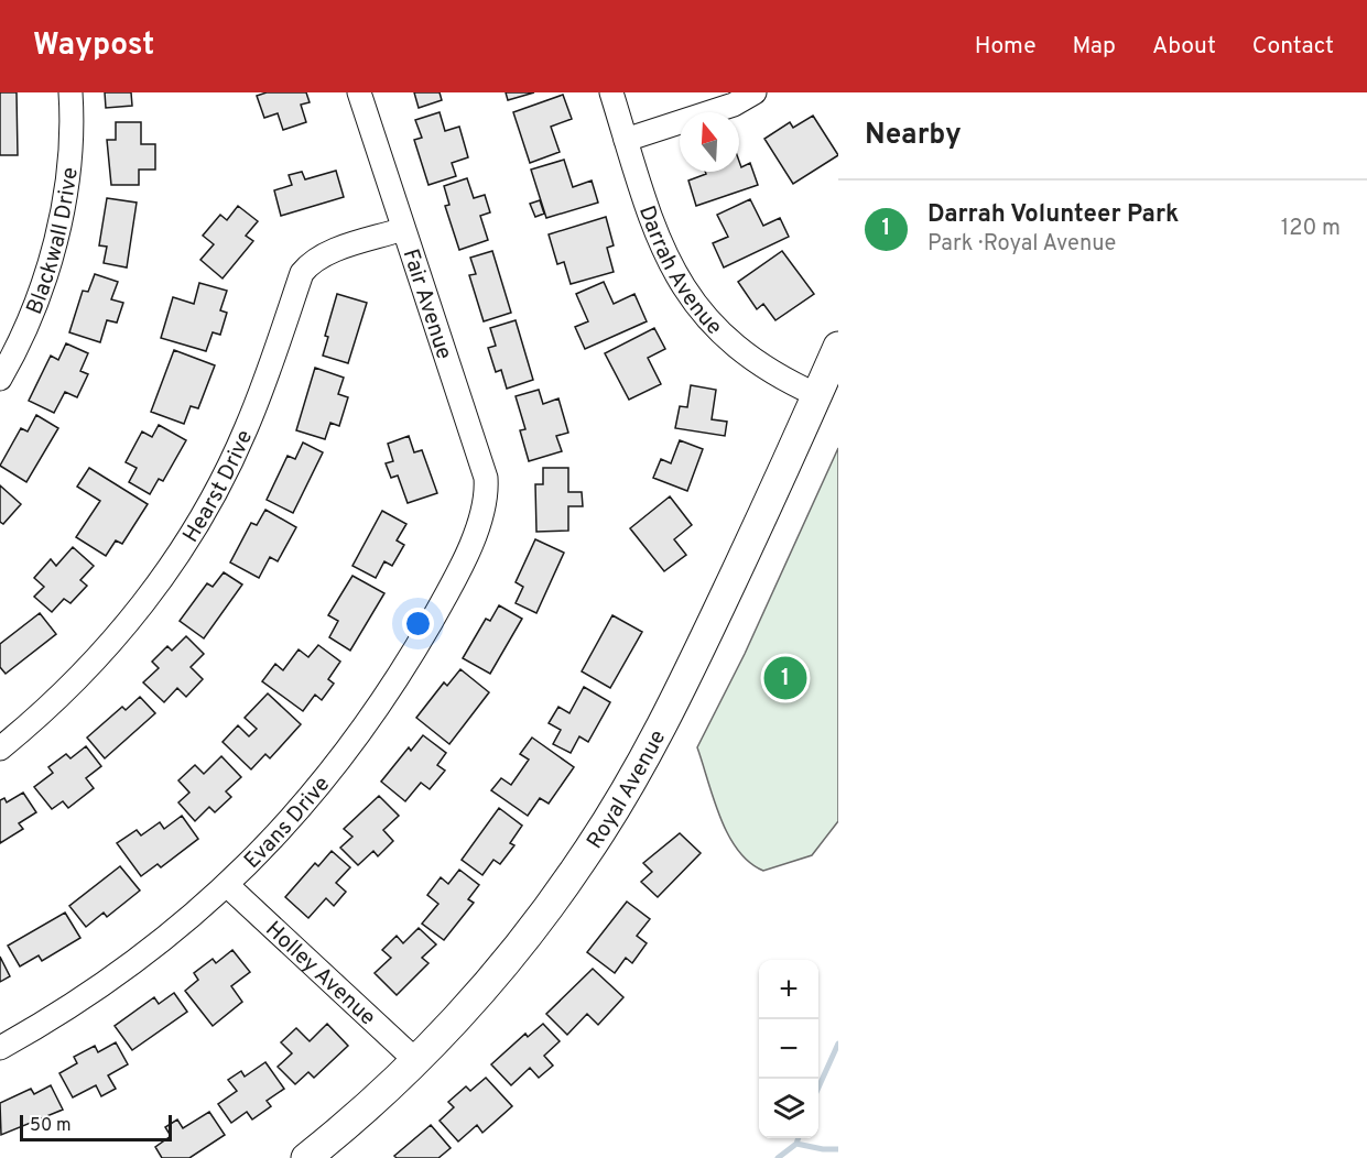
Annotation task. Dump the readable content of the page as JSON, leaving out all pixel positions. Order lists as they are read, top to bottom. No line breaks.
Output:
{"streets":{"main road":["Royal Avenue"],"street":["Blackwall Drive","Darrah Avenue","Fair Avenue","Hearst Drive","Evans Drive","Holley Avenue"]},"crossings":[["Darrah Avenue","Royal Avenue"],["Fair Avenue","Hearst Drive"],["Fair Avenue","Evans Drive"],["Royal Avenue","Holley Avenue"],["Evans Drive","Holley Avenue"]],"scale_bar":"50 m","north":"top","page":{"header":"Waypost","nav":["Home","Map","About","Contact"],"heading":"Nearby","list":[{"mark":"1","name":"Darrah Volunteer Park","note":"Park · Royal Avenue","value":"120 m"}],"pins":"1","map_buttons":["+","−"],"scale":"50 m"}}
